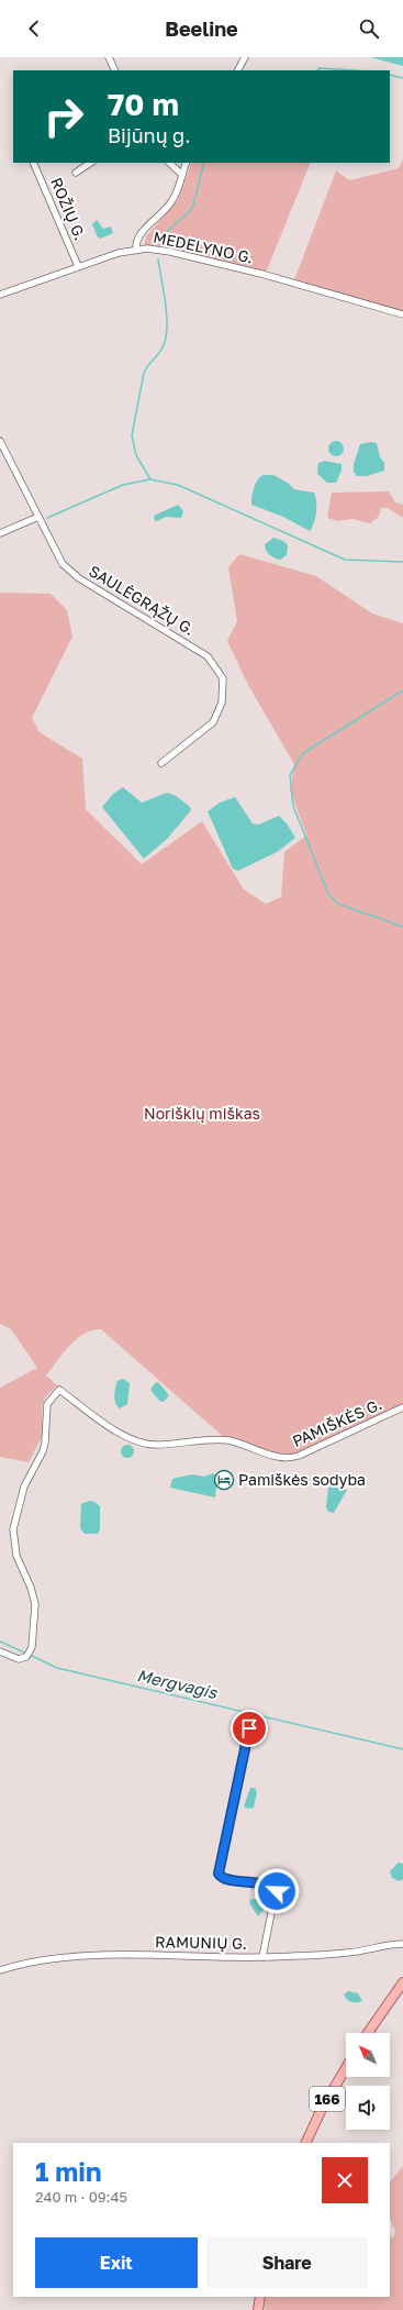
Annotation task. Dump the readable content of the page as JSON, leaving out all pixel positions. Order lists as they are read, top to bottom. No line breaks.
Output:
{"streets":{"main road":["166"],"street":["ROŽIŲ G.","MEDELYNO G.","SAULĖGRĄŽŲ G.","PAMIŠKĖS G.","RAMUNIŲ G."]},"crossings":[["ROŽIŲ G.","MEDELYNO G."]],"water":["Mergvagis"],"parks":["Noriškių miškas"],"places":{"hotel":["Pamiškės sodyba"]},"north":"top left","page":{"header":"Beeline","turn":["70 m","Bijūnų g."],"heading":["1 min","240 m · 09:45"],"buttons":["Exit","Share"]}}
